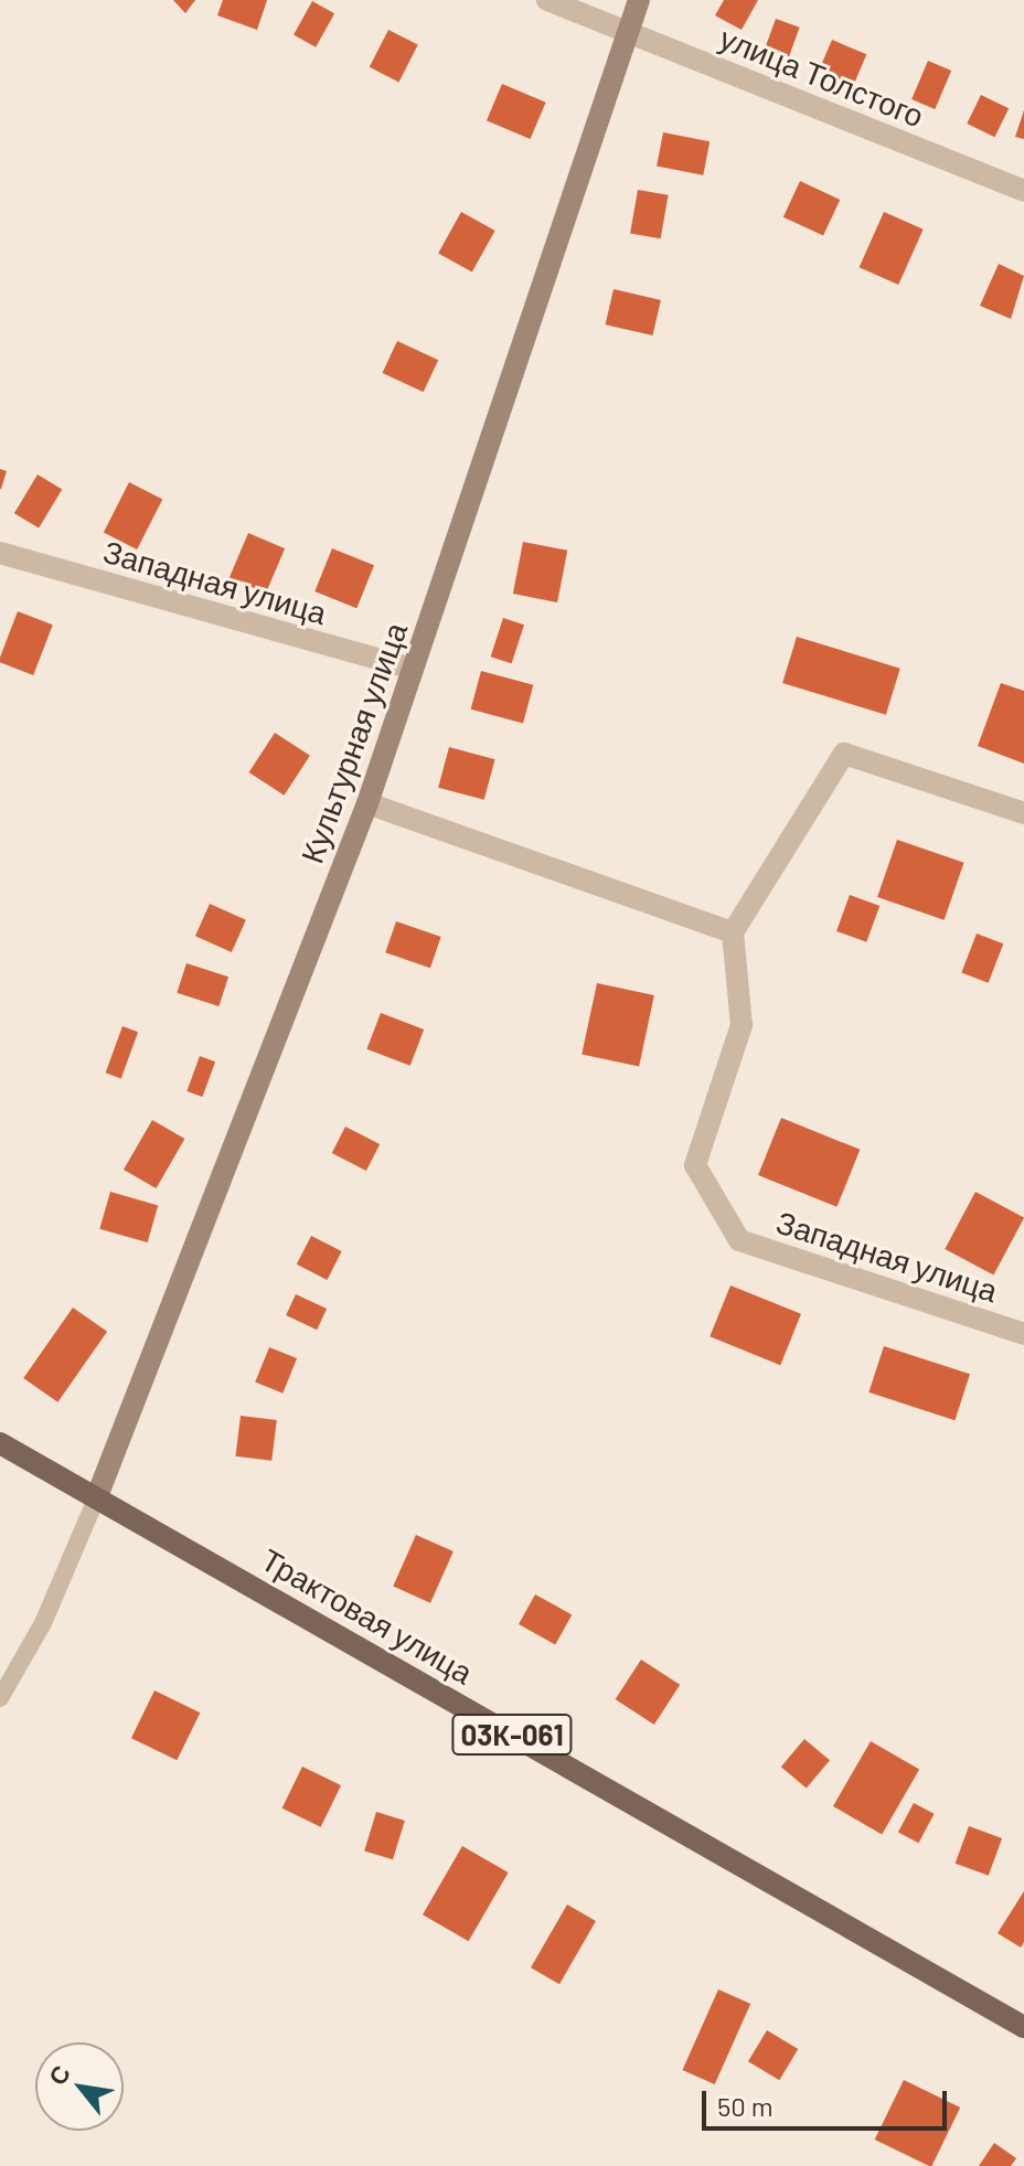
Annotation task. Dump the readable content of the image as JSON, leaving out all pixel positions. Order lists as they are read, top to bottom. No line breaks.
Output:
{"streets":{"main road":["Трактовая улица","03К-061"],"street":["улица Толстого","Западная улица","Культурная улица"]},"crossings":[["улица Толстого","Культурная улица"],["Западная улица","Культурная улица"],["Культурная улица","Трактовая улица"]],"scale_bar":"50 m","north":"top left"}
